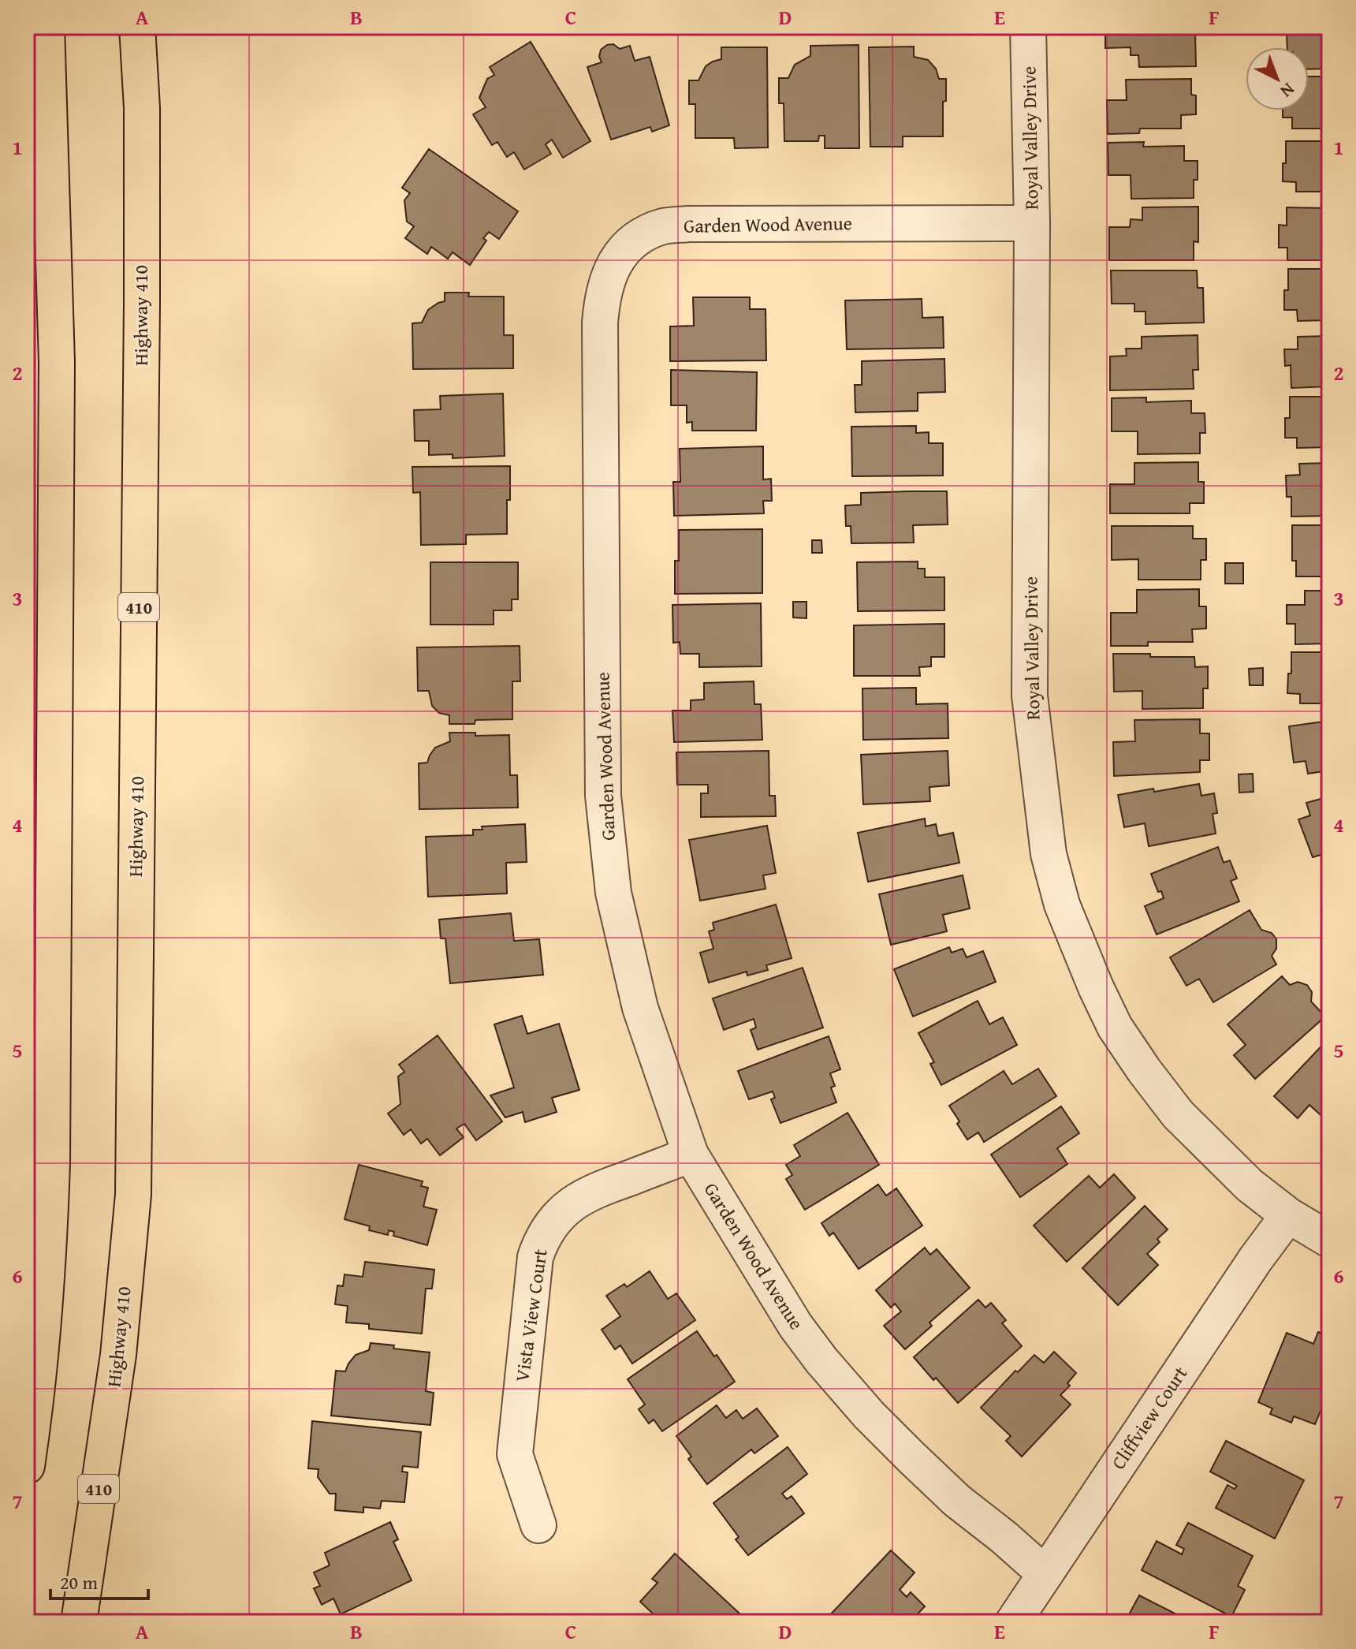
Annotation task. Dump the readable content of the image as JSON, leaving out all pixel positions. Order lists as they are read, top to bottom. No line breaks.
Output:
{"streets":{"highway":["Highway 410","410"],"street":["Royal Valley Drive","Garden Wood Avenue","Vista View Court","Cliffview Court"]},"crossings":[["Royal Valley Drive","Garden Wood Avenue"],["Royal Valley Drive","Cliffview Court"],["Garden Wood Avenue","Vista View Court"],["Garden Wood Avenue","Cliffview Court"]],"scale_bar":"20 m","north":"bottom right","grid":{"columns":["A","B","C","D","E","F"],"rows":["1","2","3","4","5","6","7"]}}
